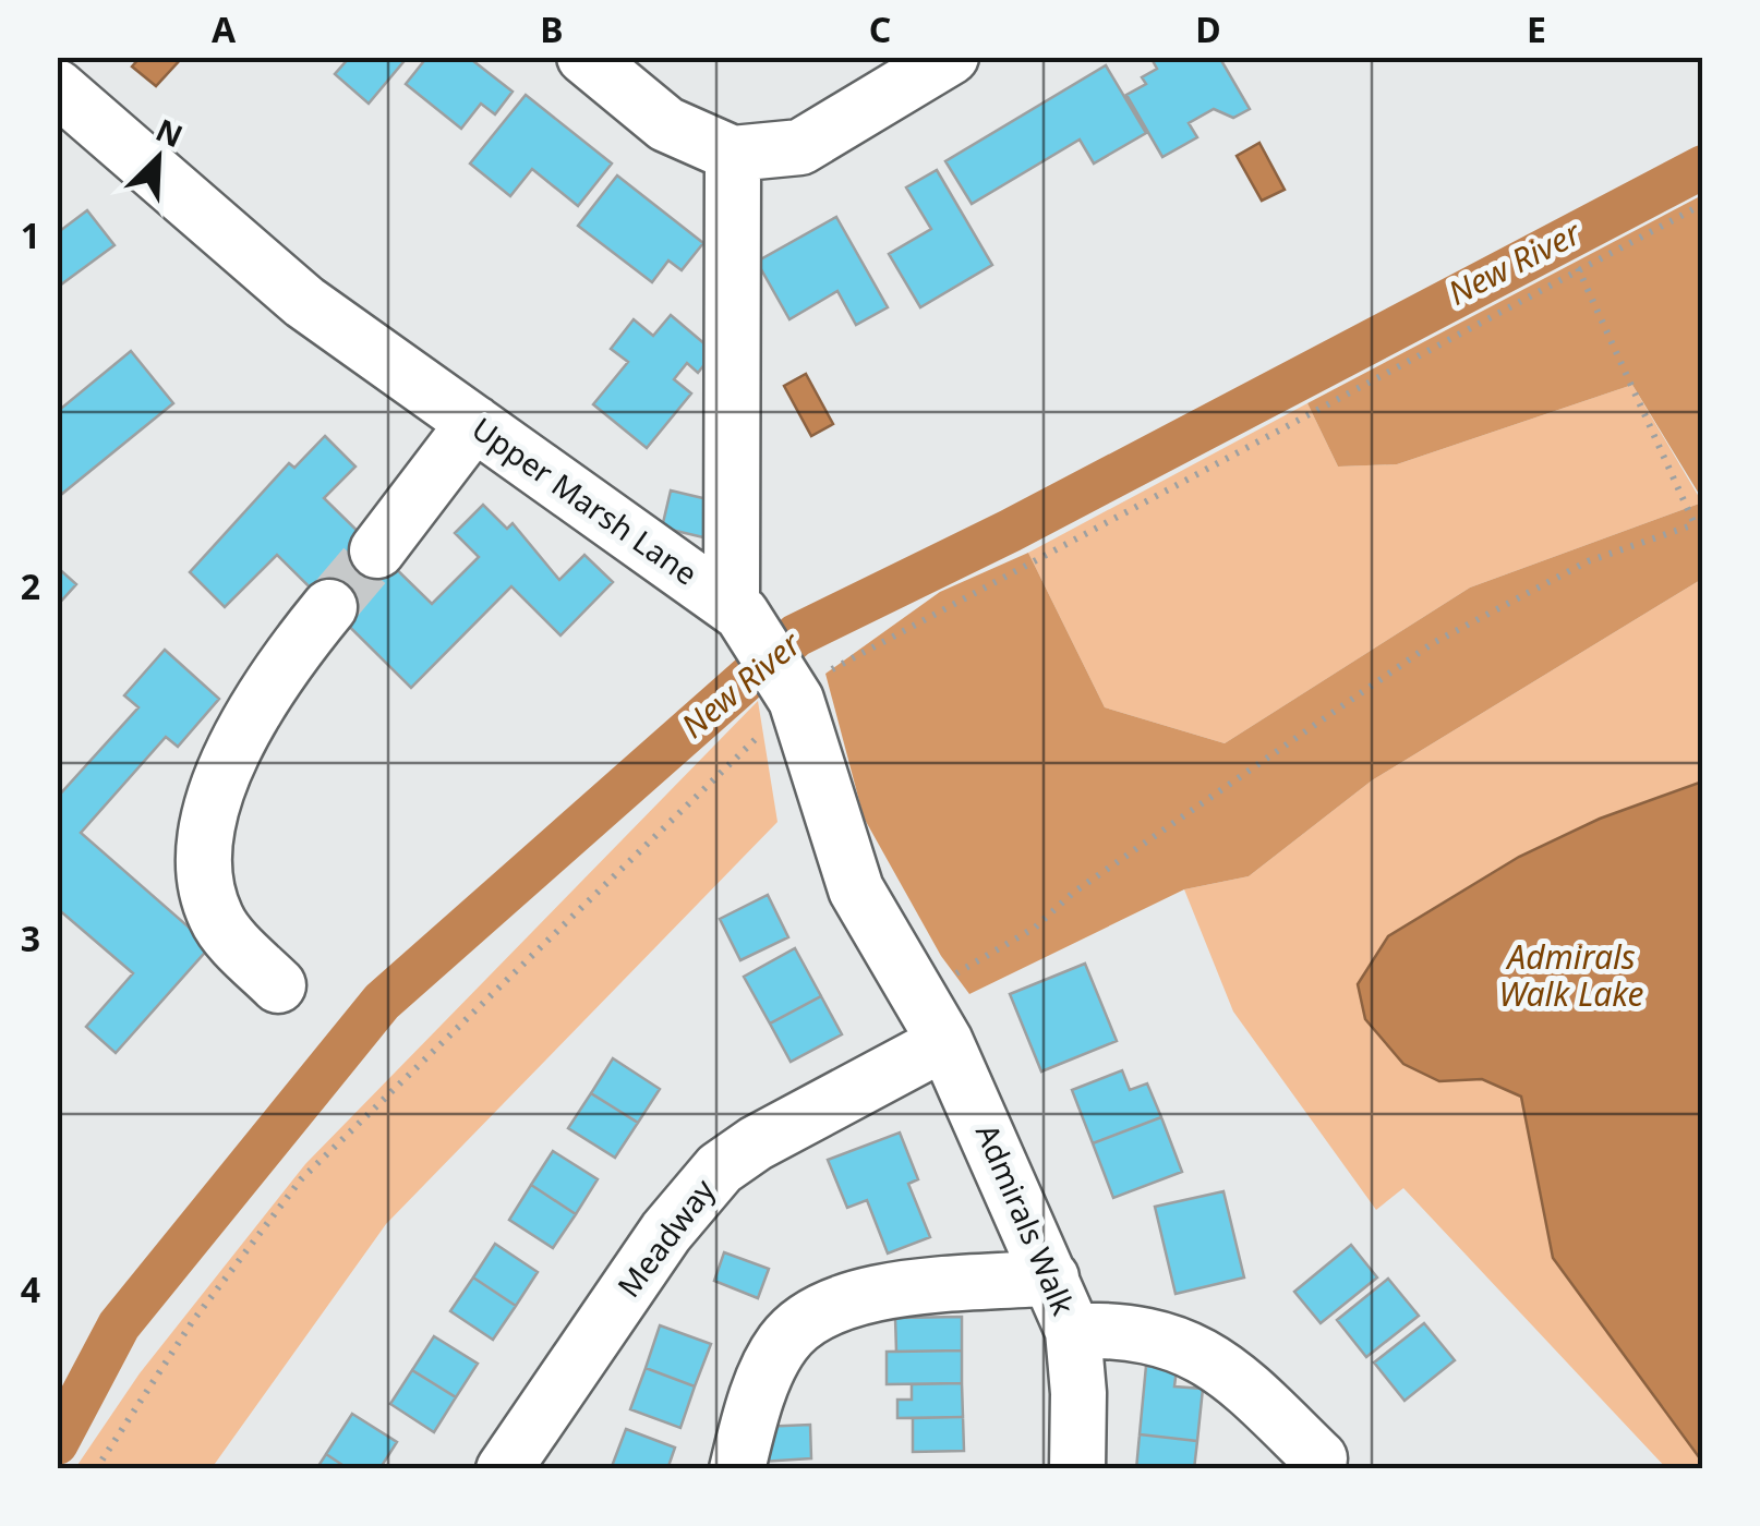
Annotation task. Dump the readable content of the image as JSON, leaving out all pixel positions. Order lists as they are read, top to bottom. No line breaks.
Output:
{"streets":{"street":["Upper Marsh Lane","Admirals Walk","Meadway"]},"crossings":[["Upper Marsh Lane","Admirals Walk"],["Upper Marsh Lane","Meadway"],["Admirals Walk","Meadway"]],"water":["New River","Admirals Walk Lake"],"north":"top right","grid":{"columns":["A","B","C","D","E"],"rows":["1","2","3","4"]}}
